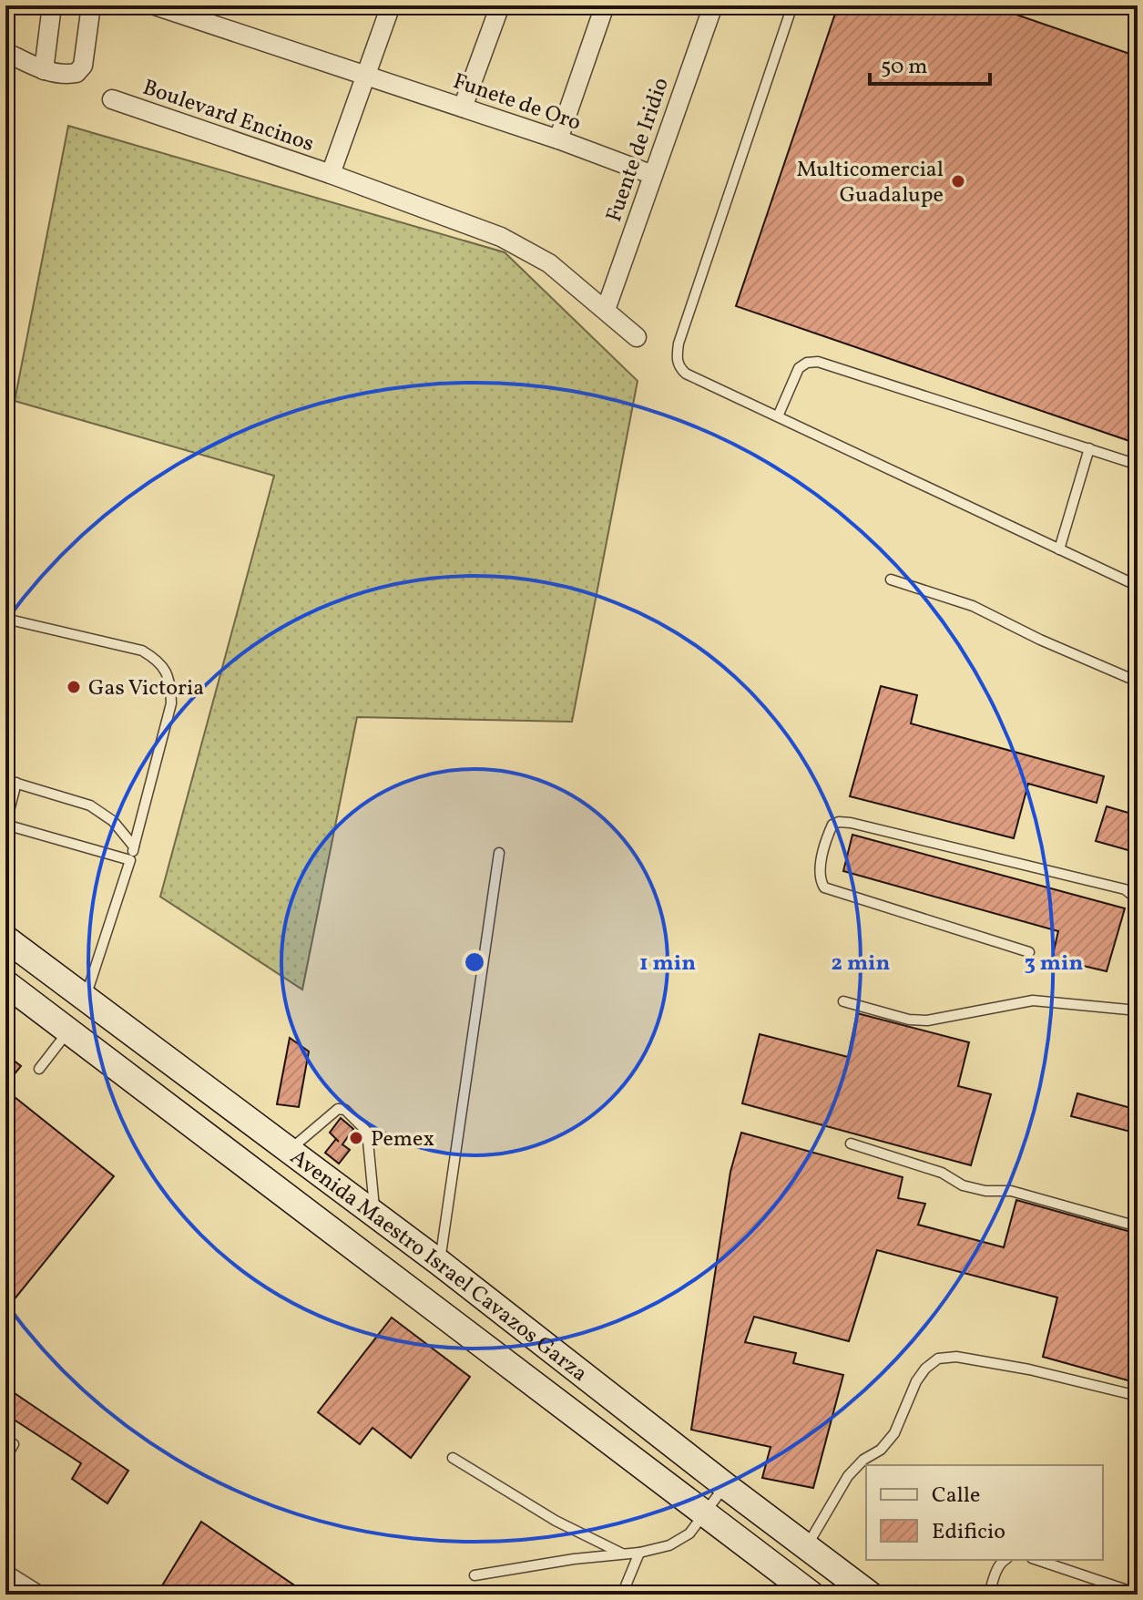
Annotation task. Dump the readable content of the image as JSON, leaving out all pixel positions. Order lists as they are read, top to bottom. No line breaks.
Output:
{"streets":{"main road":["Avenida Maestro Israel Cavazos Garza"],"street":["Funete de Oro","Boulevard Encinos","Fuente de Iridio"]},"crossings":[["Funete de Oro","Fuente de Iridio"],["Boulevard Encinos","Fuente de Iridio"]],"places":["Multicomercial Guadalupe","Gas Victoria","Pemex"],"legend":["Calle","Edificio"],"scale_bar":"50 m","rings":["1 min","2 min","3 min"]}
